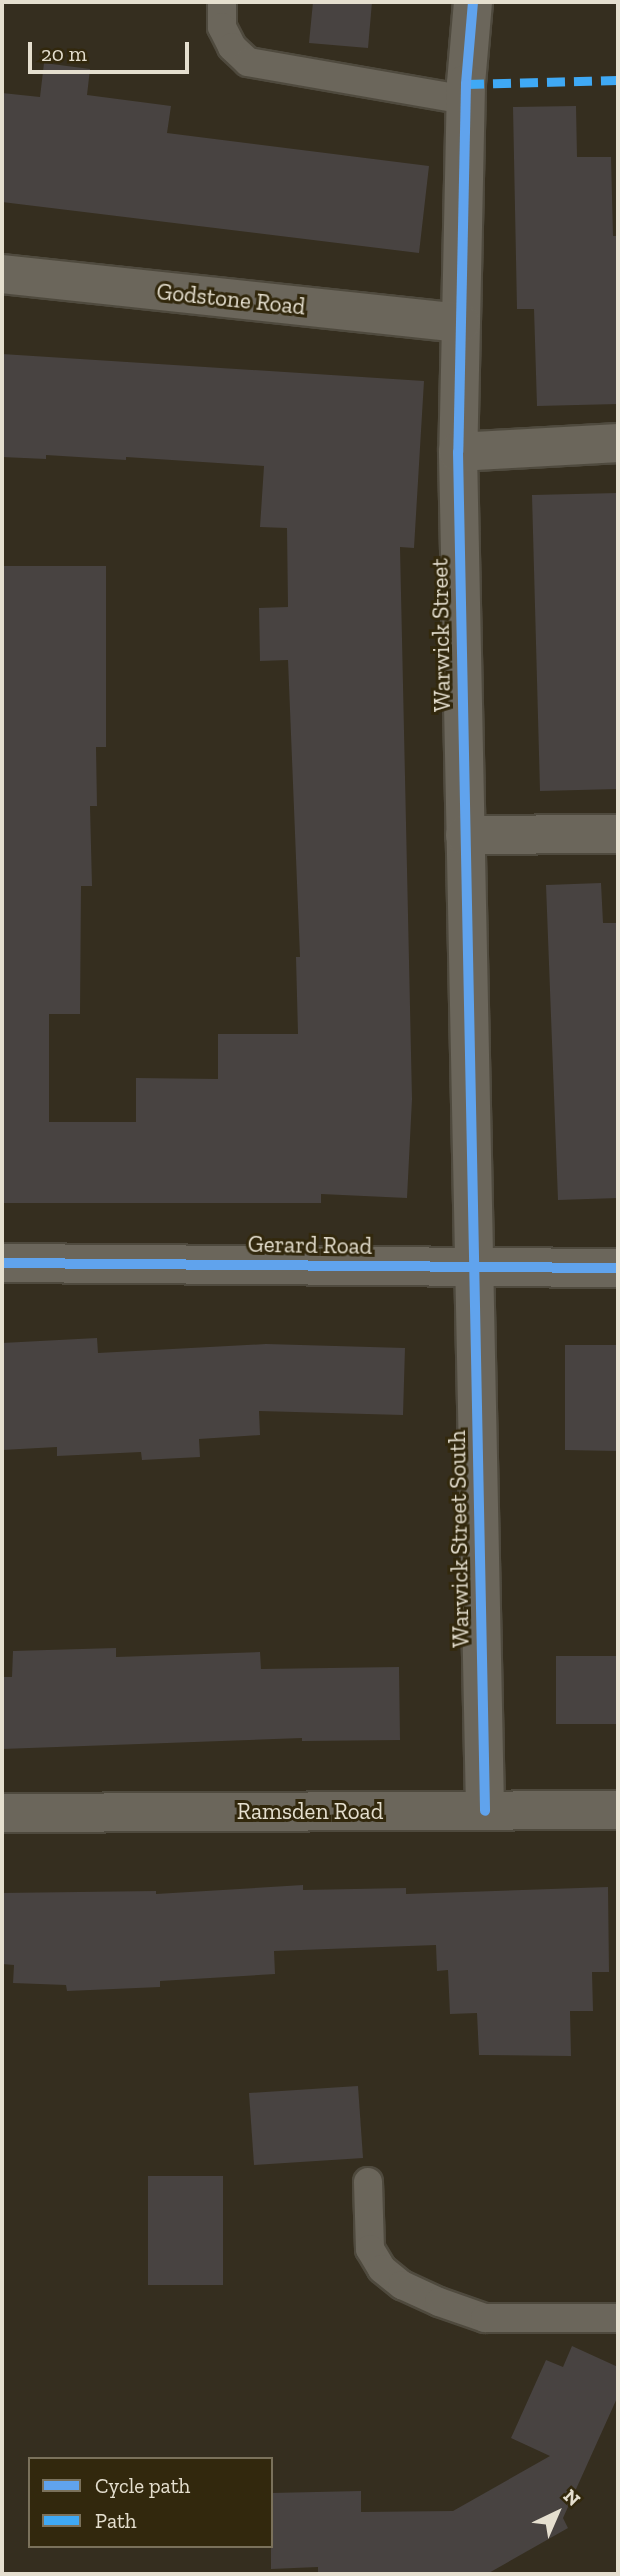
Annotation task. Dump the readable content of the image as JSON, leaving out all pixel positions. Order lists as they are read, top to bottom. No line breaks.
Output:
{"streets":{"street":["Godstone Road","Warwick Street","Gerard Road","Warwick Street South","Ramsden Road"]},"crossings":[["Godstone Road","Warwick Street"],["Warwick Street","Gerard Road"],["Warwick Street","Warwick Street South"],["Gerard Road","Warwick Street South"],["Warwick Street South","Ramsden Road"]],"legend":["Cycle path","Path"],"scale_bar":"20 m","north":"top right"}
